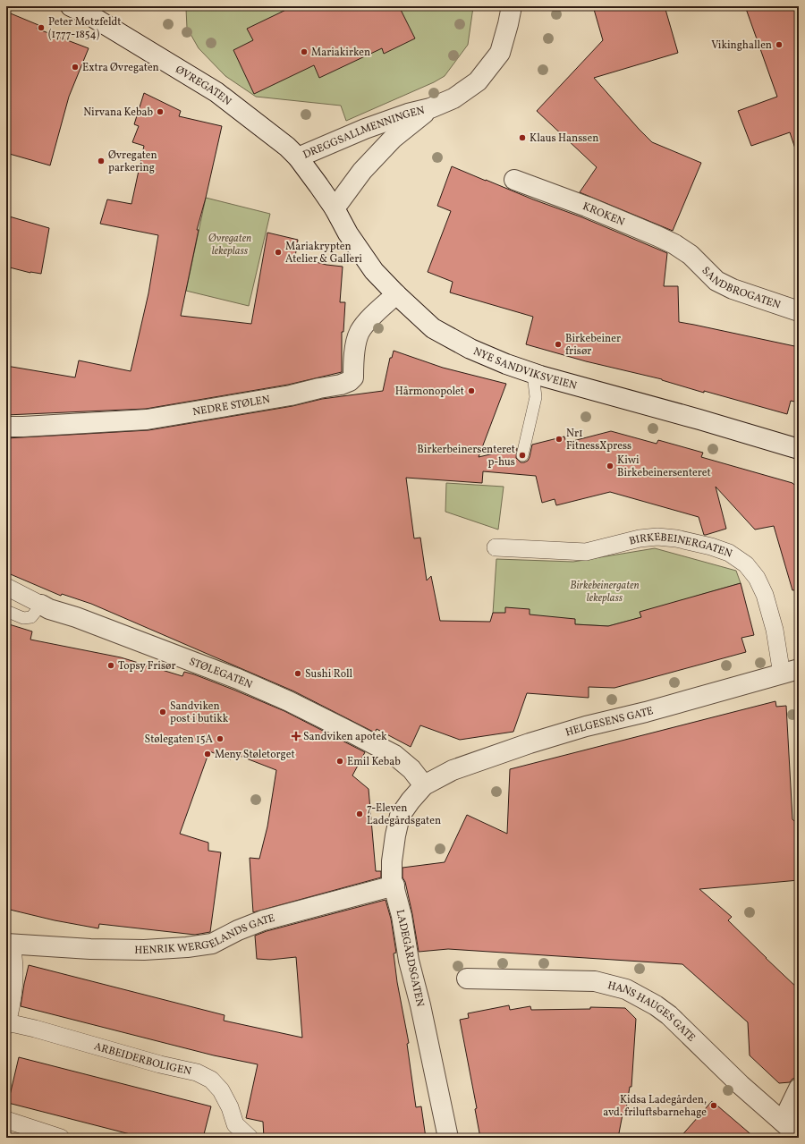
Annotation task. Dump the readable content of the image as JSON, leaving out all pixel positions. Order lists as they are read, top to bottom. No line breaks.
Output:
{"streets":{"street":["ØVREGATEN","DREGGSALLMENNINGEN","KROKEN","SANDBROGATEN","NYE SANDVIKSVEIEN","NEDRE STØLEN","BIRKEBEINERGATEN","STØLEGATEN","HELGESENS GATE","HENRIK WERGELANDS GATE","LADEGÅRDSGATEN","HANS HAUGES GATE","ARBEIDERBOLIGEN"]},"crossings":[["ØVREGATEN","DREGGSALLMENNINGEN"],["ØVREGATEN","NYE SANDVIKSVEIEN"],["DREGGSALLMENNINGEN","NYE SANDVIKSVEIEN"],["KROKEN","SANDBROGATEN"],["NYE SANDVIKSVEIEN","NEDRE STØLEN"],["BIRKEBEINERGATEN","HELGESENS GATE"],["STØLEGATEN","HELGESENS GATE"],["STØLEGATEN","LADEGÅRDSGATEN"],["HELGESENS GATE","LADEGÅRDSGATEN"],["HENRIK WERGELANDS GATE","LADEGÅRDSGATEN"],["HENRIK WERGELANDS GATE","ARBEIDERBOLIGEN"]],"parks":["Øvregaten lekeplass","Birkebeinergaten lekeplass"],"places":{"other":["Peter Motzfeldt (1777-1854)","Vikinghallen","Mariakirken","Extra Øvregaten","Nirvana Kebab","Klaus Hanssen","Øvregaten parkering","Mariakrypten Atelier & Galleri","Birkebeiner frisør","Hårmonopolet","Nr1 FitnessXpress","Birkerbeinersenteret p-hus","Kiwi Birkebeinersenteret","Topsy Frisør","Sushi Roll","Sandviken post i butikk","Stølegaten 15A","Meny Støletorget","Emil Kebab","7-Eleven Ladegårdsgaten","Kidsa Ladegården, avd. friluftsbarnehage"],"health":["Sandviken apotek"]}}
